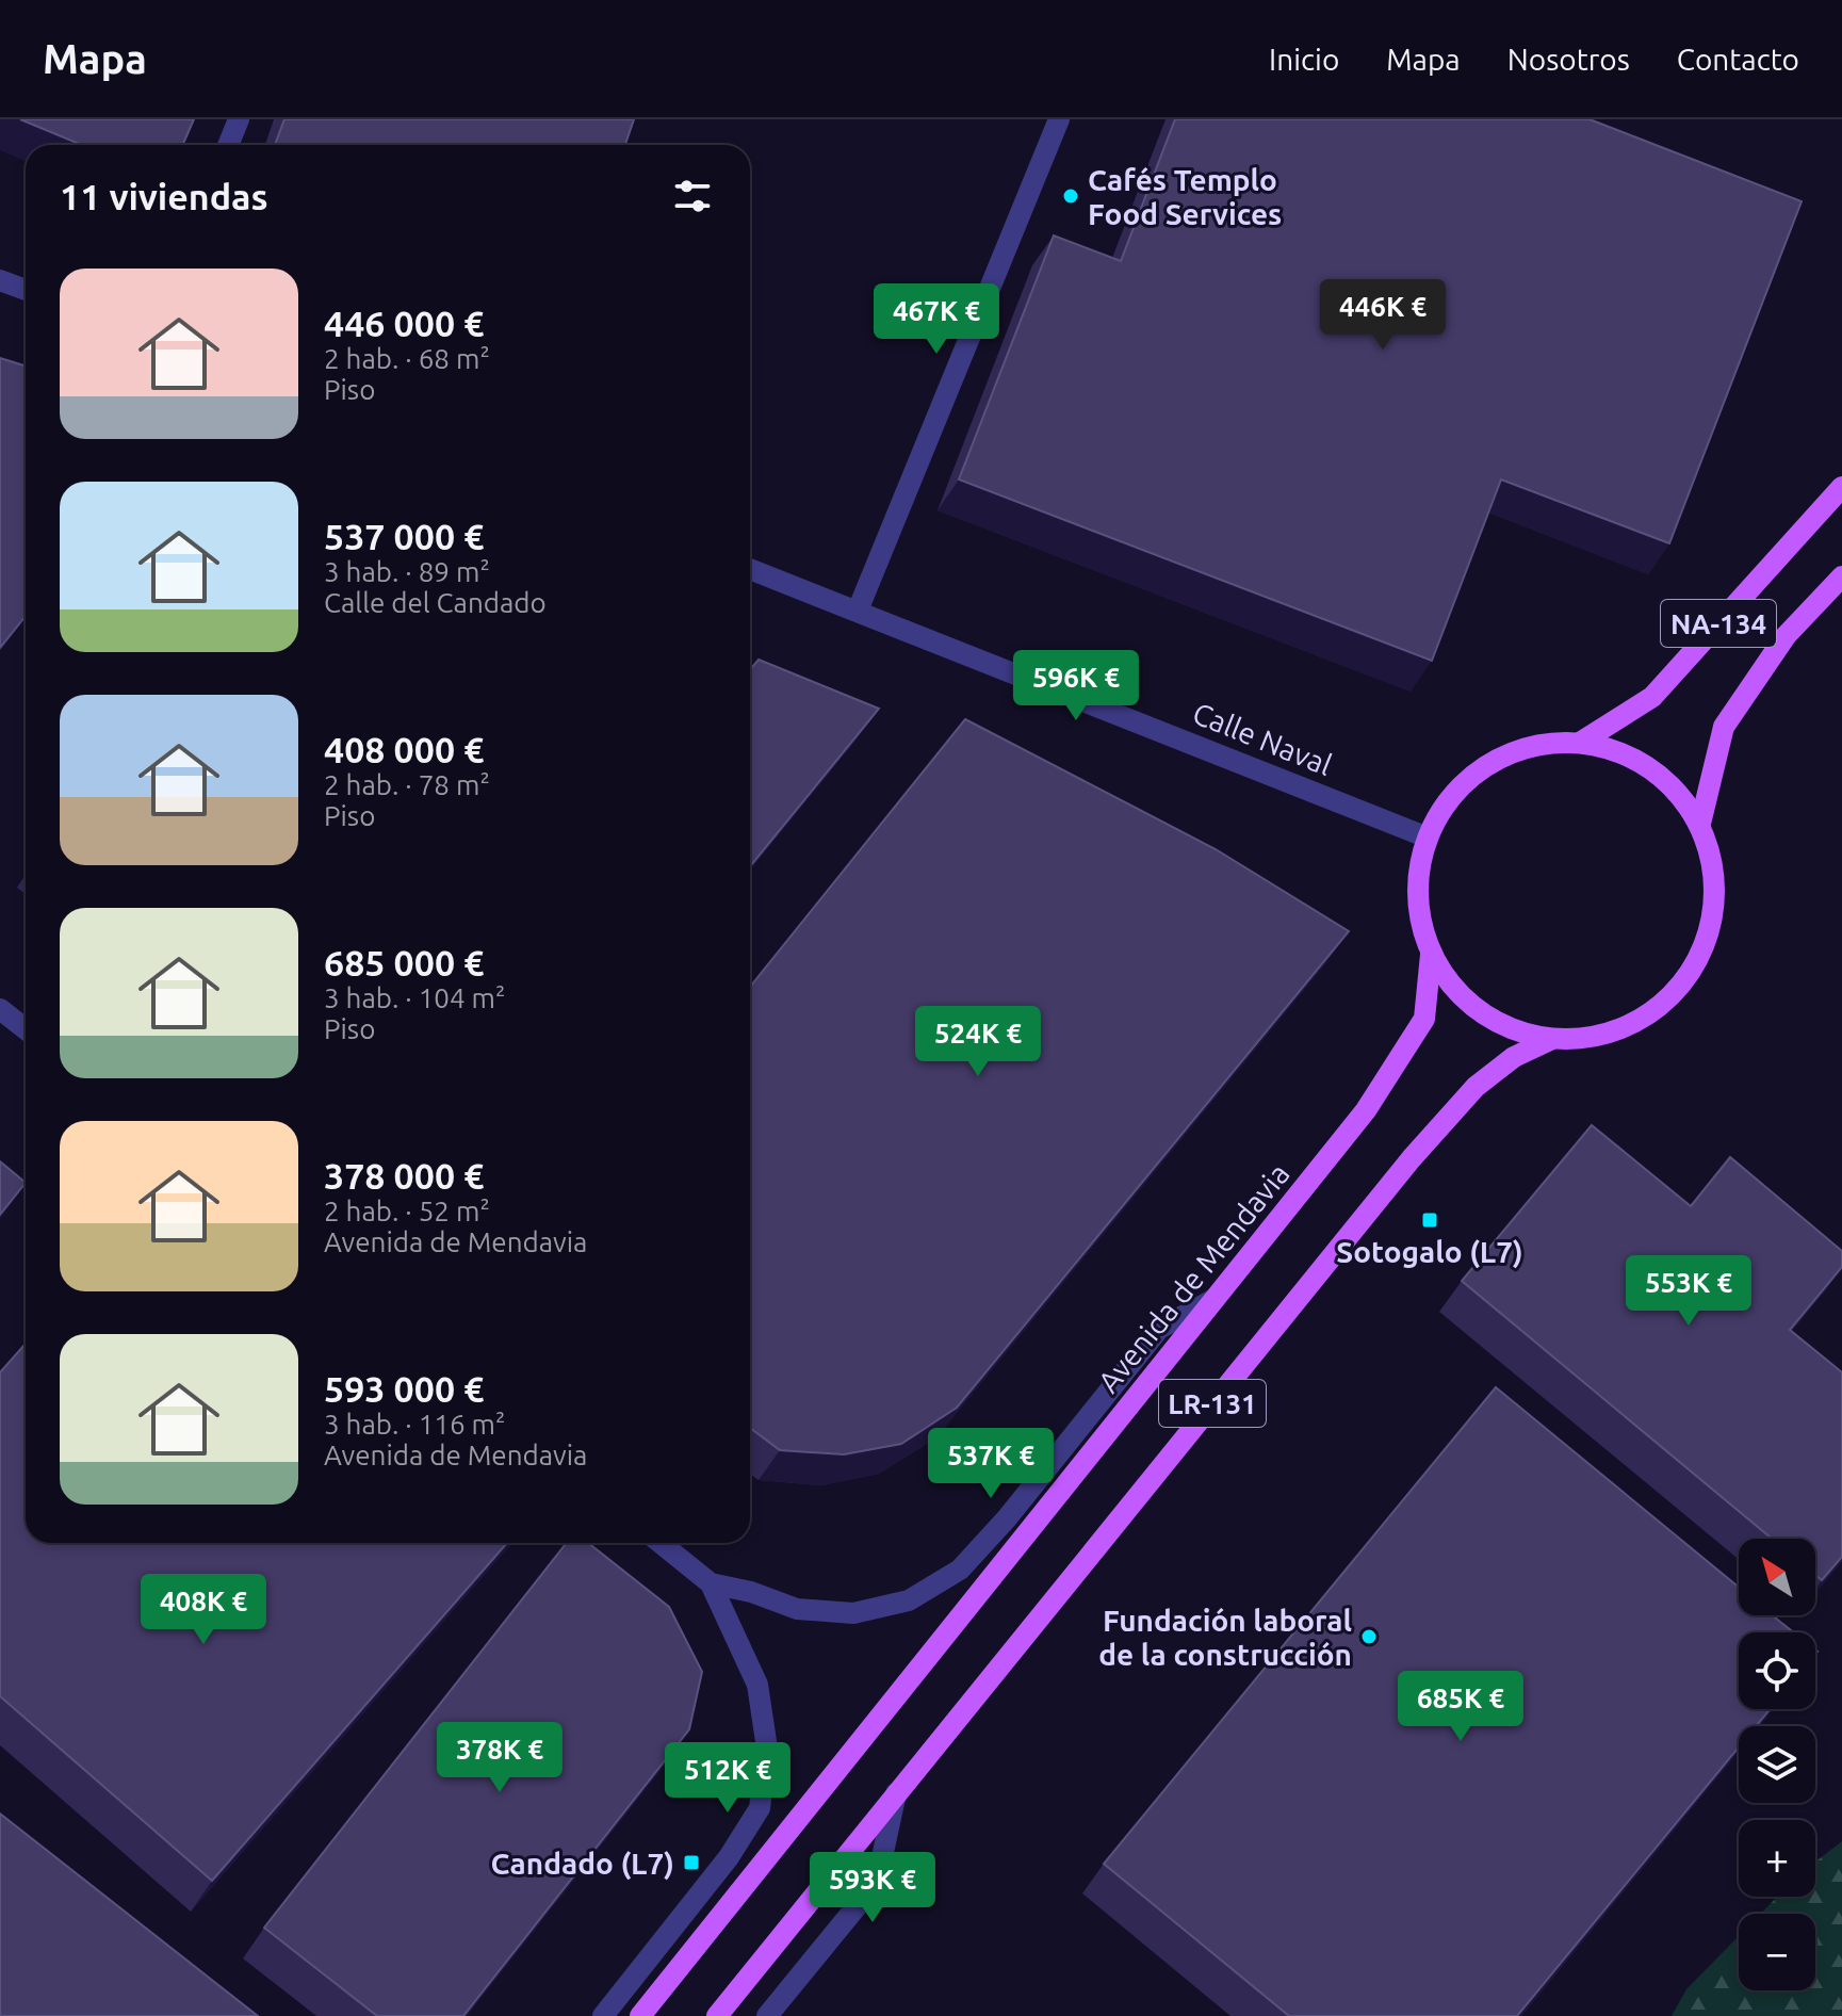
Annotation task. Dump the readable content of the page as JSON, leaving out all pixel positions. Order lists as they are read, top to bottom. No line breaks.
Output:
{"streets":{"main road":["NA-134","Avenida de Mendavia","LR-131"],"street":["Calle Naval"]},"crossings":[["NA-134","Calle Naval"],["NA-134","Avenida de Mendavia"],["NA-134","LR-131"],["Calle Naval","Avenida de Mendavia"],["Calle Naval","LR-131"],["Avenida de Mendavia","LR-131"]],"places":{"other":["Cafés Templo Food Services","Fundación laboral de la construcción"],"transit":["Sotogalo (L7)","Candado (L7)"]},"north":"top left","page":{"header":"Mapa","nav":["Inicio","Mapa","Nosotros","Contacto"],"heading":"11 viviendas","list":[{"name":"446 000 €","note":"2 hab. · 68 m² · Piso"},{"name":"537 000 €","note":"3 hab. · 89 m² · Calle del Candado"},{"name":"408 000 €","note":"2 hab. · 78 m² · Piso"},{"name":"685 000 €","note":"3 hab. · 104 m² · Piso"},{"name":"378 000 €","note":"2 hab. · 52 m² · Avenida de Mendavia"},{"name":"593 000 €","note":"3 hab. · 116 m² · Avenida de Mendavia"}],"price":["446K €","467K €","596K €","524K €","553K €","537K €","408K €","685K €","378K €","512K €","593K €"],"map_buttons":["+","−"]}}
